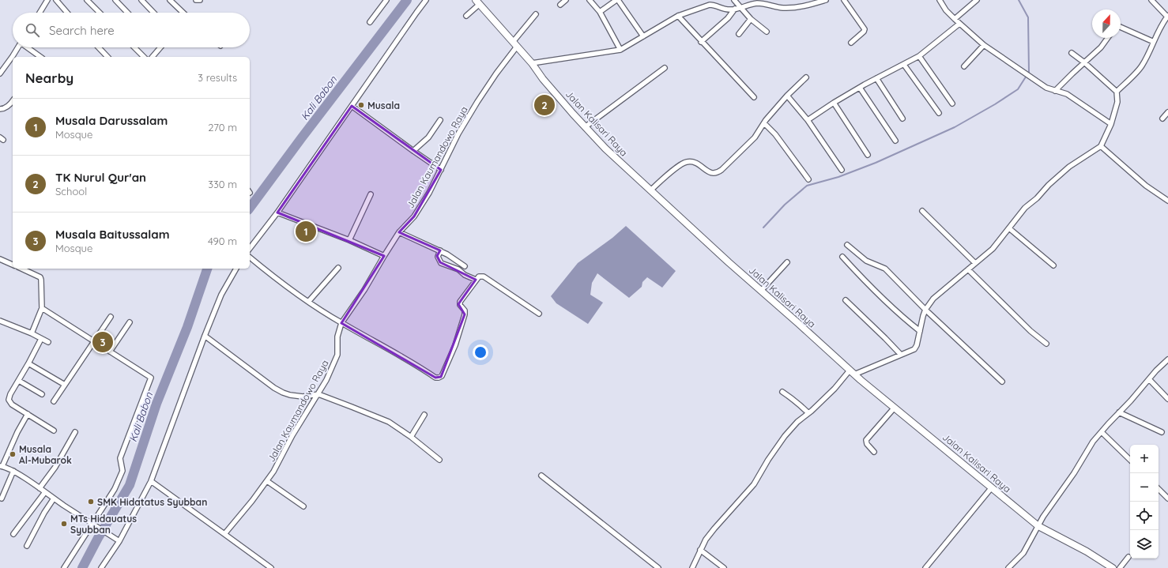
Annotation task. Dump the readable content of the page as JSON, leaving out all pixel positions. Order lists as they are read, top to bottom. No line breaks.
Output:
{"streets":{"street":["Jalan Kalisari Raya","Jalan Kaumandowo Raya"]},"crossings":[["Jalan Kalisari Raya","Jalan Kaumandowo Raya"]],"water":["Kali Babon"],"places":["Musala","Musala Al-Mubarok","SMK Hidatatus Syubban","MTs Hidauatus Syubban"],"north":"top","page":{"search":"Search here","heading":["Nearby","3 results"],"pins":["2","1","3"],"list":[{"mark":"1","name":"Musala Darussalam","note":"Mosque","value":"270 m"},{"mark":"2","name":"TK Nurul Qur'an","note":"School","value":"330 m"},{"mark":"3","name":"Musala Baitussalam","note":"Mosque","value":"490 m"}],"map_buttons":["+","−"]}}
